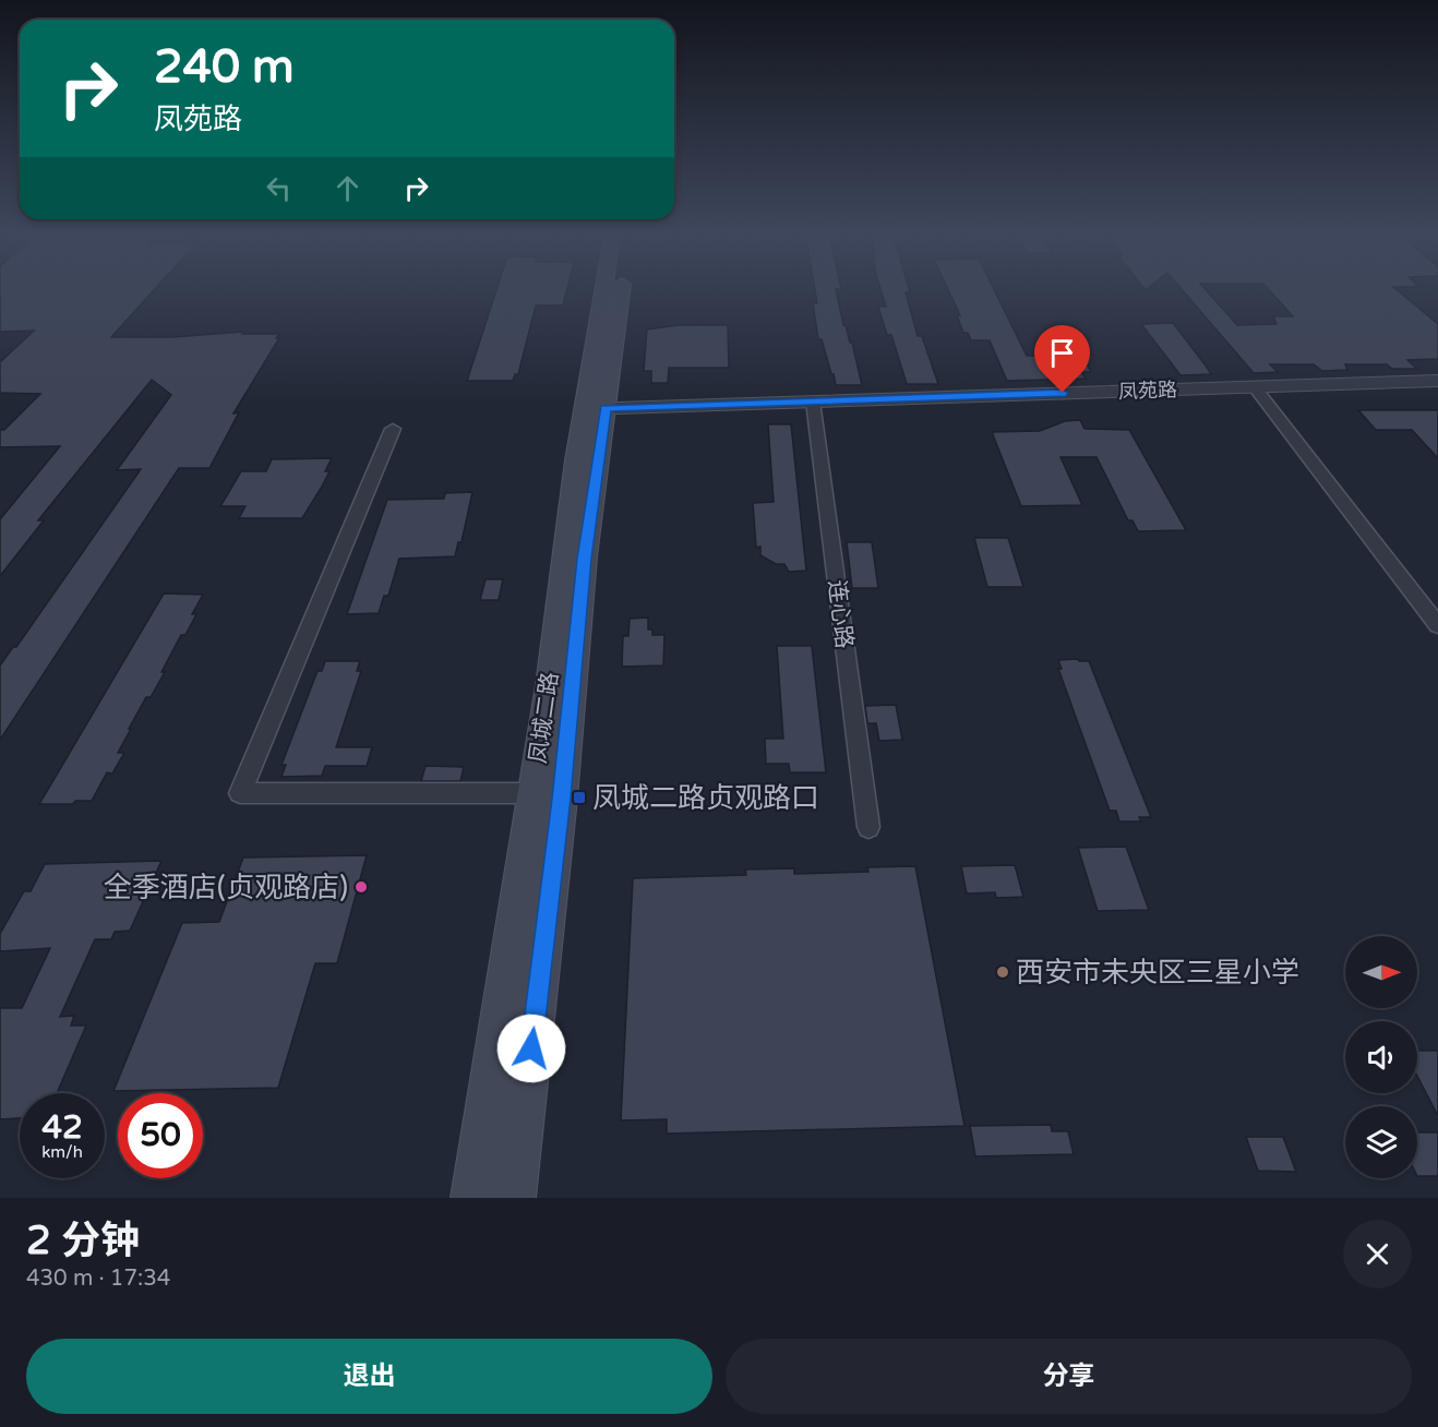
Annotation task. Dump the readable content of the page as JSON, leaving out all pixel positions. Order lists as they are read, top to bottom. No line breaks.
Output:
{"streets":{"main road":["凤城二路"],"street":["凤苑路","连心路"]},"crossings":[["凤苑路","连心路"],["凤苑路","凤城二路"]],"places":{"transit":["凤城二路贞观路口"],"other":["全季酒店(贞观路店)","西安市未央区三星小学"]},"north":"right","page":{"turn":["240 m","凤苑路"],"speed":"42 km/h","limit":"50","heading":["2 分钟","430 m · 17:34"],"buttons":["退出","分享"]}}
